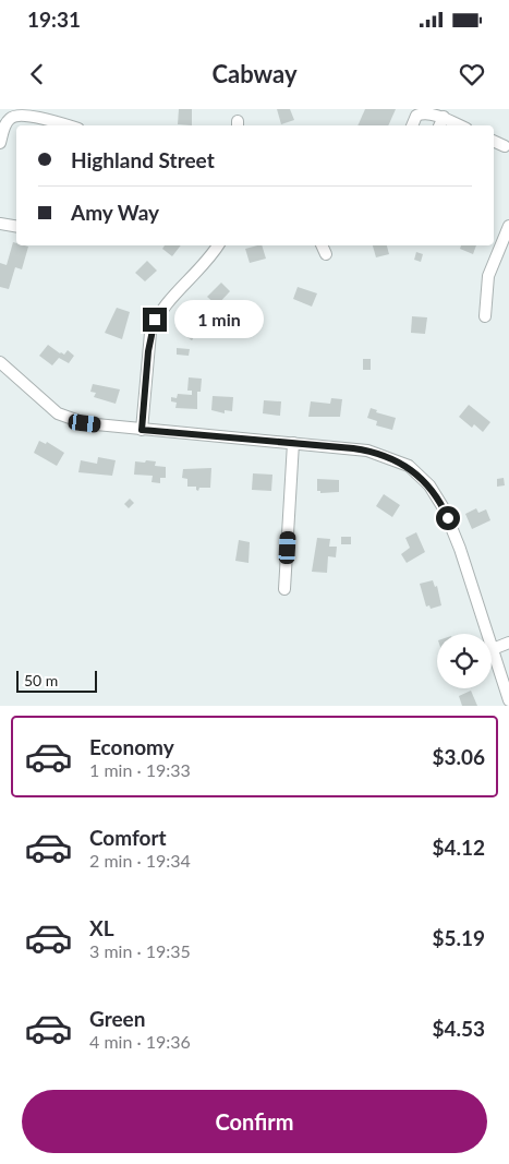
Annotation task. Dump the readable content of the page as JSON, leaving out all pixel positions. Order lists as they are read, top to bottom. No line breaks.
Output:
{"scale_bar":"50 m","page":{"status":"19:31","header":"Cabway","banner":["Highland Street","Amy Way"],"bubble":"1 min","scale":"50 m","list":[{"name":"Economy","note":"1 min · 19:33","value":"$3.06"},{"name":"Comfort","note":"2 min · 19:34","value":"$4.12"},{"name":"XL","note":"3 min · 19:35","value":"$5.19"},{"name":"Green","note":"4 min · 19:36","value":"$4.53"}],"buttons":"Confirm"}}
